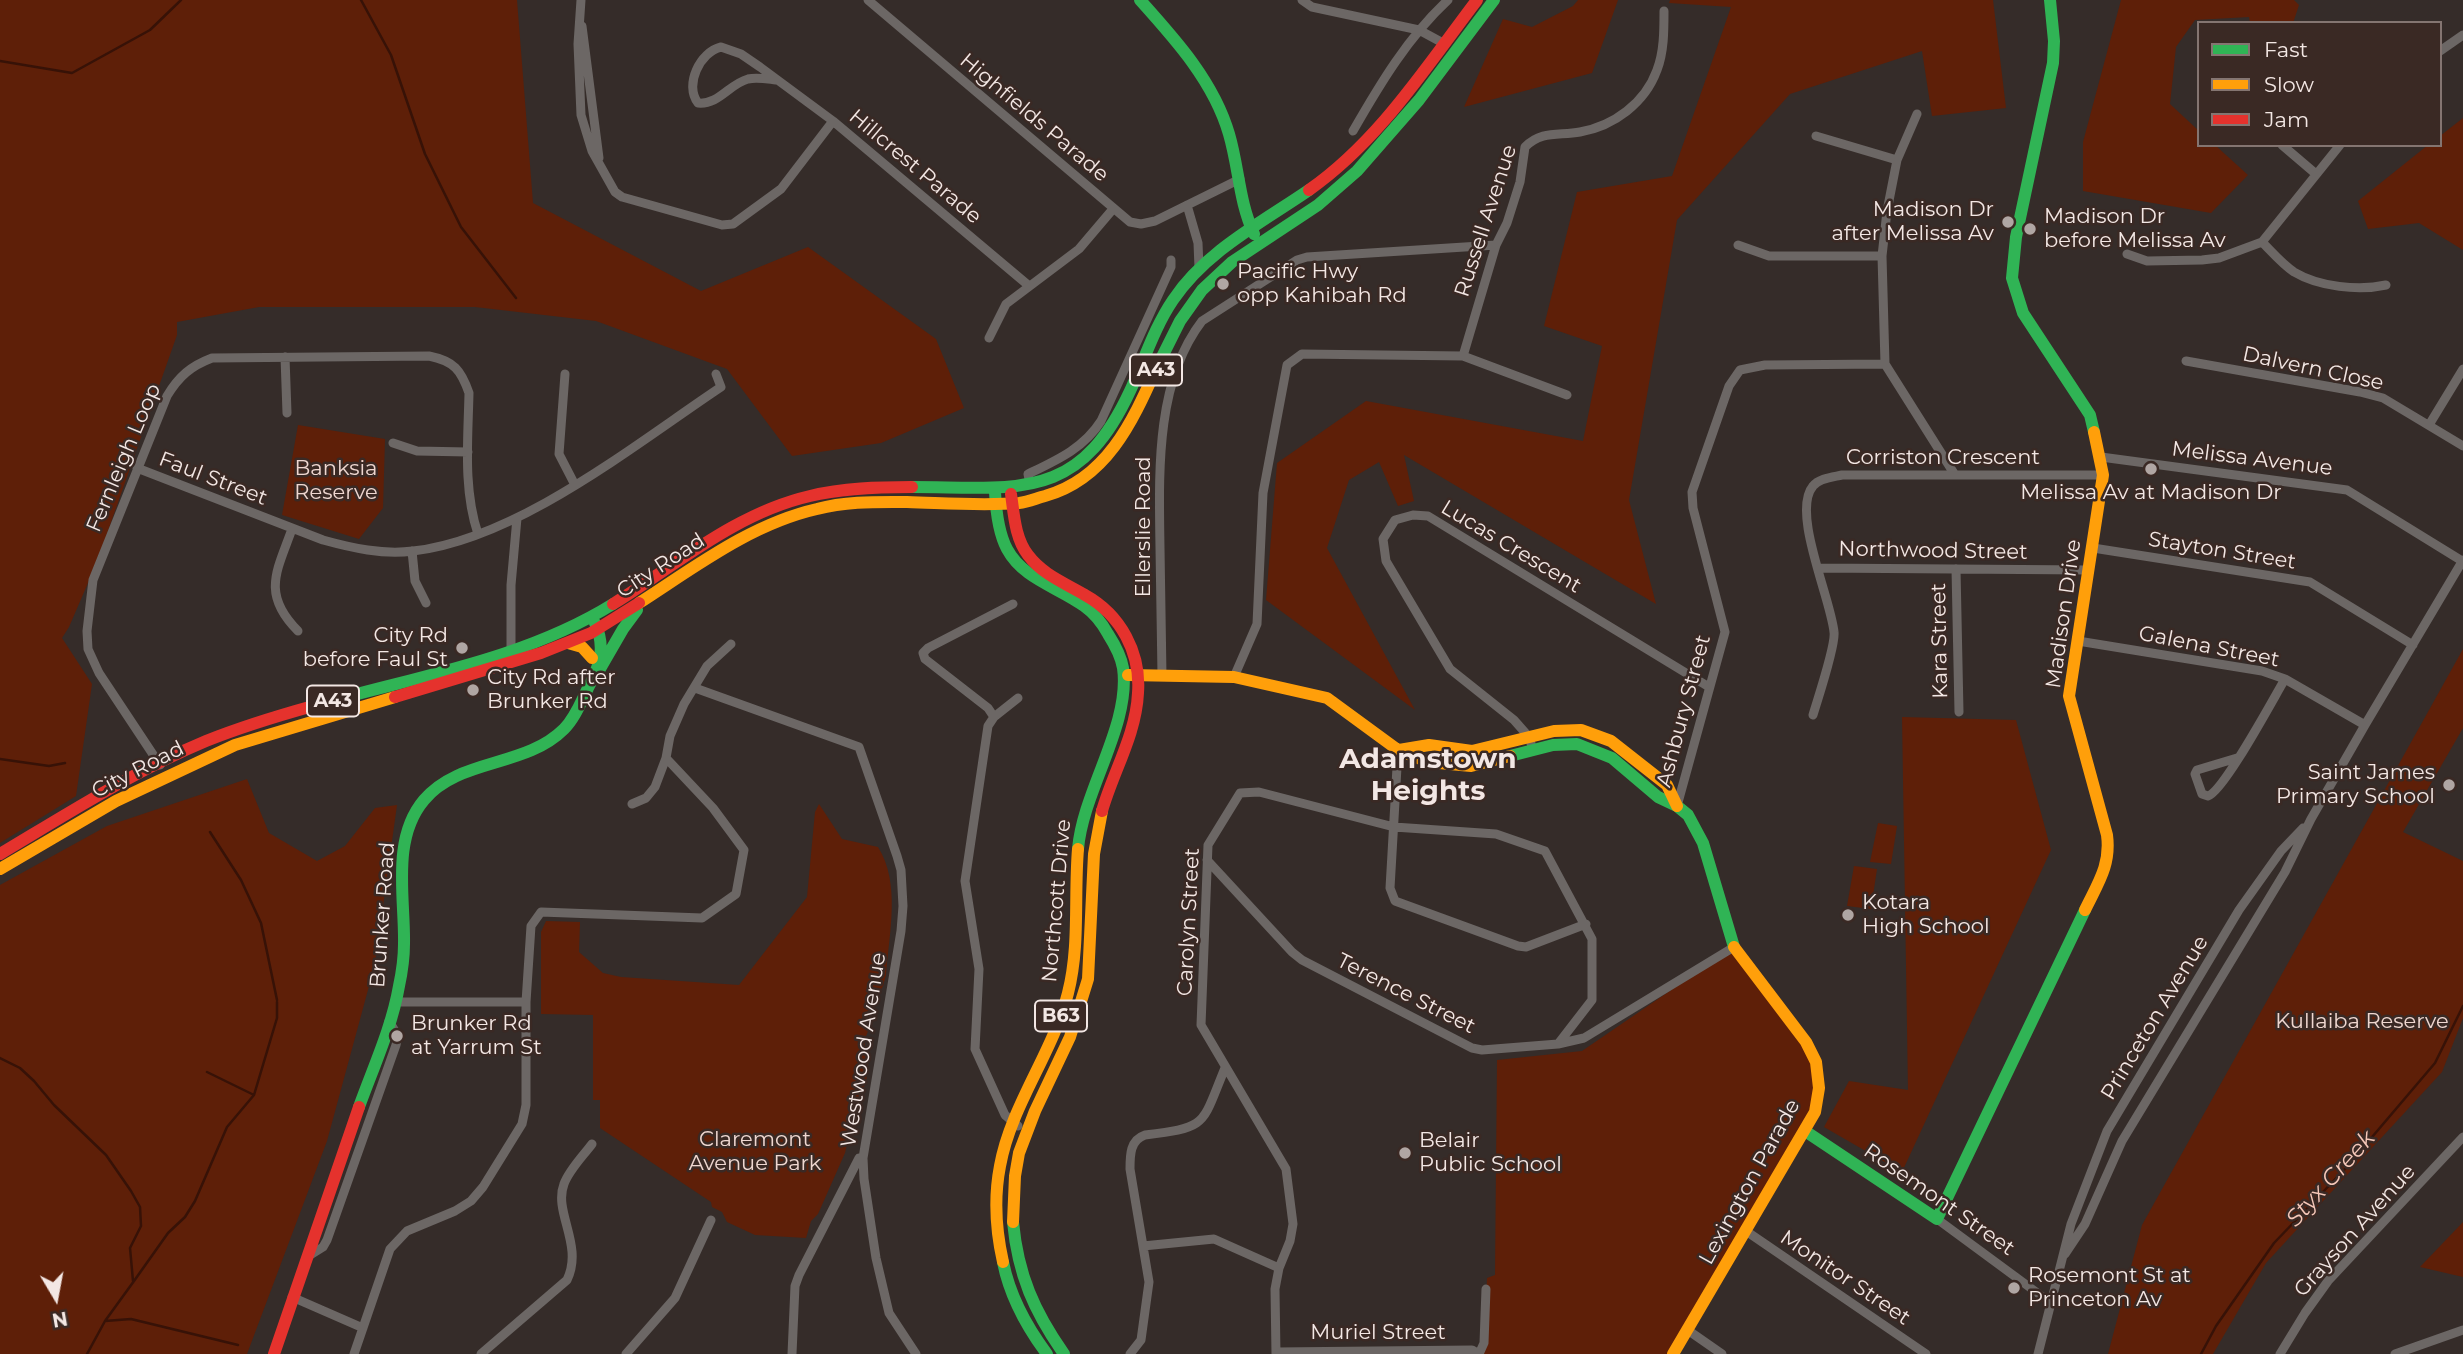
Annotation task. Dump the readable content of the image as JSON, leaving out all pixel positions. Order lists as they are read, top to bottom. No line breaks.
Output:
{"streets":{"main road":["A43","City Road","Madison Drive","Northcott Drive","Brunker Road","B63","Lexington Parade","Rosemont Street"],"street":["Highfields Parade","Hillcrest Parade","Russell Avenue","Dalvern Close","Fernleigh Loop","Corriston Crescent","Melissa Avenue","Faul Street","Ellerslie Road","Lucas Crescent","Northwood Street","Stayton Street","Kara Street","Galena Street","Ashbury Street","Carolyn Street","Terence Street","Princeton Avenue","Westwood Avenue","Grayson Avenue","Monitor Street","Muriel Street"]},"crossings":[["Russell Avenue","Ellerslie Road"],["A43","City Road"],["Fernleigh Loop","Faul Street"],["Fernleigh Loop","City Road"],["Corriston Crescent","Northwood Street"],["Corriston Crescent","Madison Drive"],["Melissa Avenue","Madison Drive"],["Melissa Avenue","Princeton Avenue"],["Ellerslie Road","Lexington Parade"],["Lucas Crescent","Ashbury Street"],["Lucas Crescent","Lexington Parade"],["Northwood Street","Madison Drive"],["Northwood Street","Kara Street"],["Stayton Street","Madison Drive"],["Stayton Street","Princeton Avenue"],["City Road","Northcott Drive"],["City Road","Brunker Road"],["Madison Drive","Galena Street"],["Madison Drive","Rosemont Street"],["Galena Street","Princeton Avenue"],["Ashbury Street","Lexington Parade"],["Northcott Drive","Lexington Parade"],["Carolyn Street","Terence Street"],["Carolyn Street","Muriel Street"],["Terence Street","Lexington Parade"],["Princeton Avenue","Rosemont Street"],["Lexington Parade","Rosemont Street"],["Lexington Parade","Monitor Street"]],"districts":["Adamstown Heights"],"water":["Styx Creek"],"parks":["Banksia Reserve","Kullaiba Reserve","Claremont Avenue Park"],"places":["Madison Dr after Melissa Av","Madison Dr before Melissa Av","Pacific Hwy opp Kahibah Rd","Melissa Av at Madison Dr","City Rd before Faul St","City Rd after Brunker Rd","Saint James Primary School","Kotara High School","Brunker Rd at Yarrum St","Belair Public School","Rosemont St at Princeton Av"],"legend":["Fast","Slow","Jam"],"north":"bottom"}
